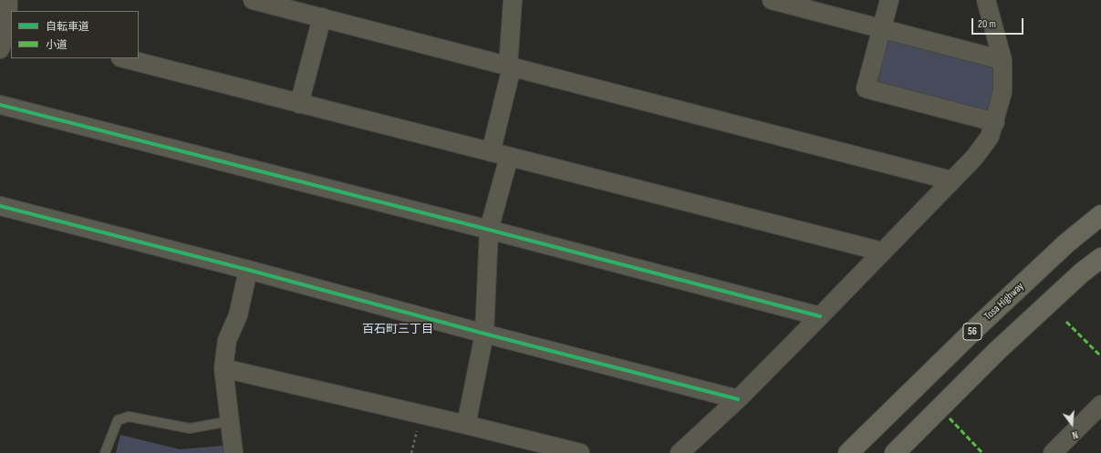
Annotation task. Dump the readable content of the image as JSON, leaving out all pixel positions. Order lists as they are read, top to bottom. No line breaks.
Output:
{"streets":{"highway":["Tosa Highway","56"]},"districts":["百石町三丁目"],"legend":["自転車道","小道"],"scale_bar":"20 m","north":"bottom"}
